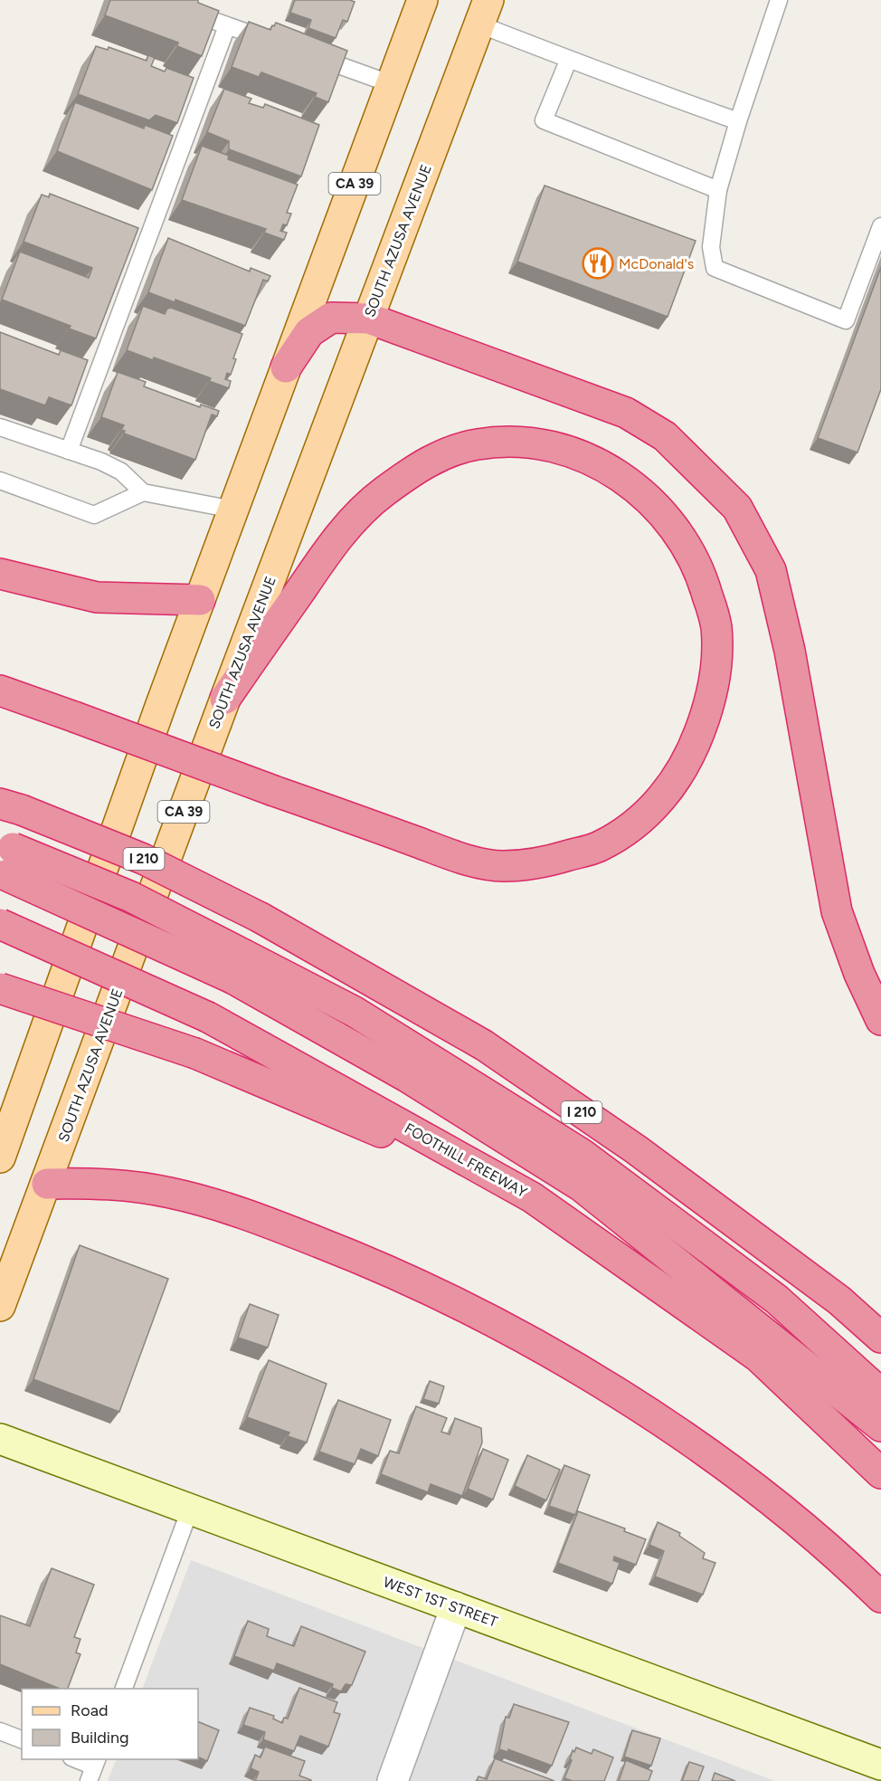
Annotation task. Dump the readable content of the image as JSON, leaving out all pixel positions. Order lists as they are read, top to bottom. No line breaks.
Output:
{"streets":{"highway":["I 210","FOOTHILL FREEWAY"],"main road":["CA 39","SOUTH AZUSA AVENUE"],"street":["WEST 1ST STREET"]},"places":{"restaurant":["McDonald's"]},"legend":["Road","Building"]}
